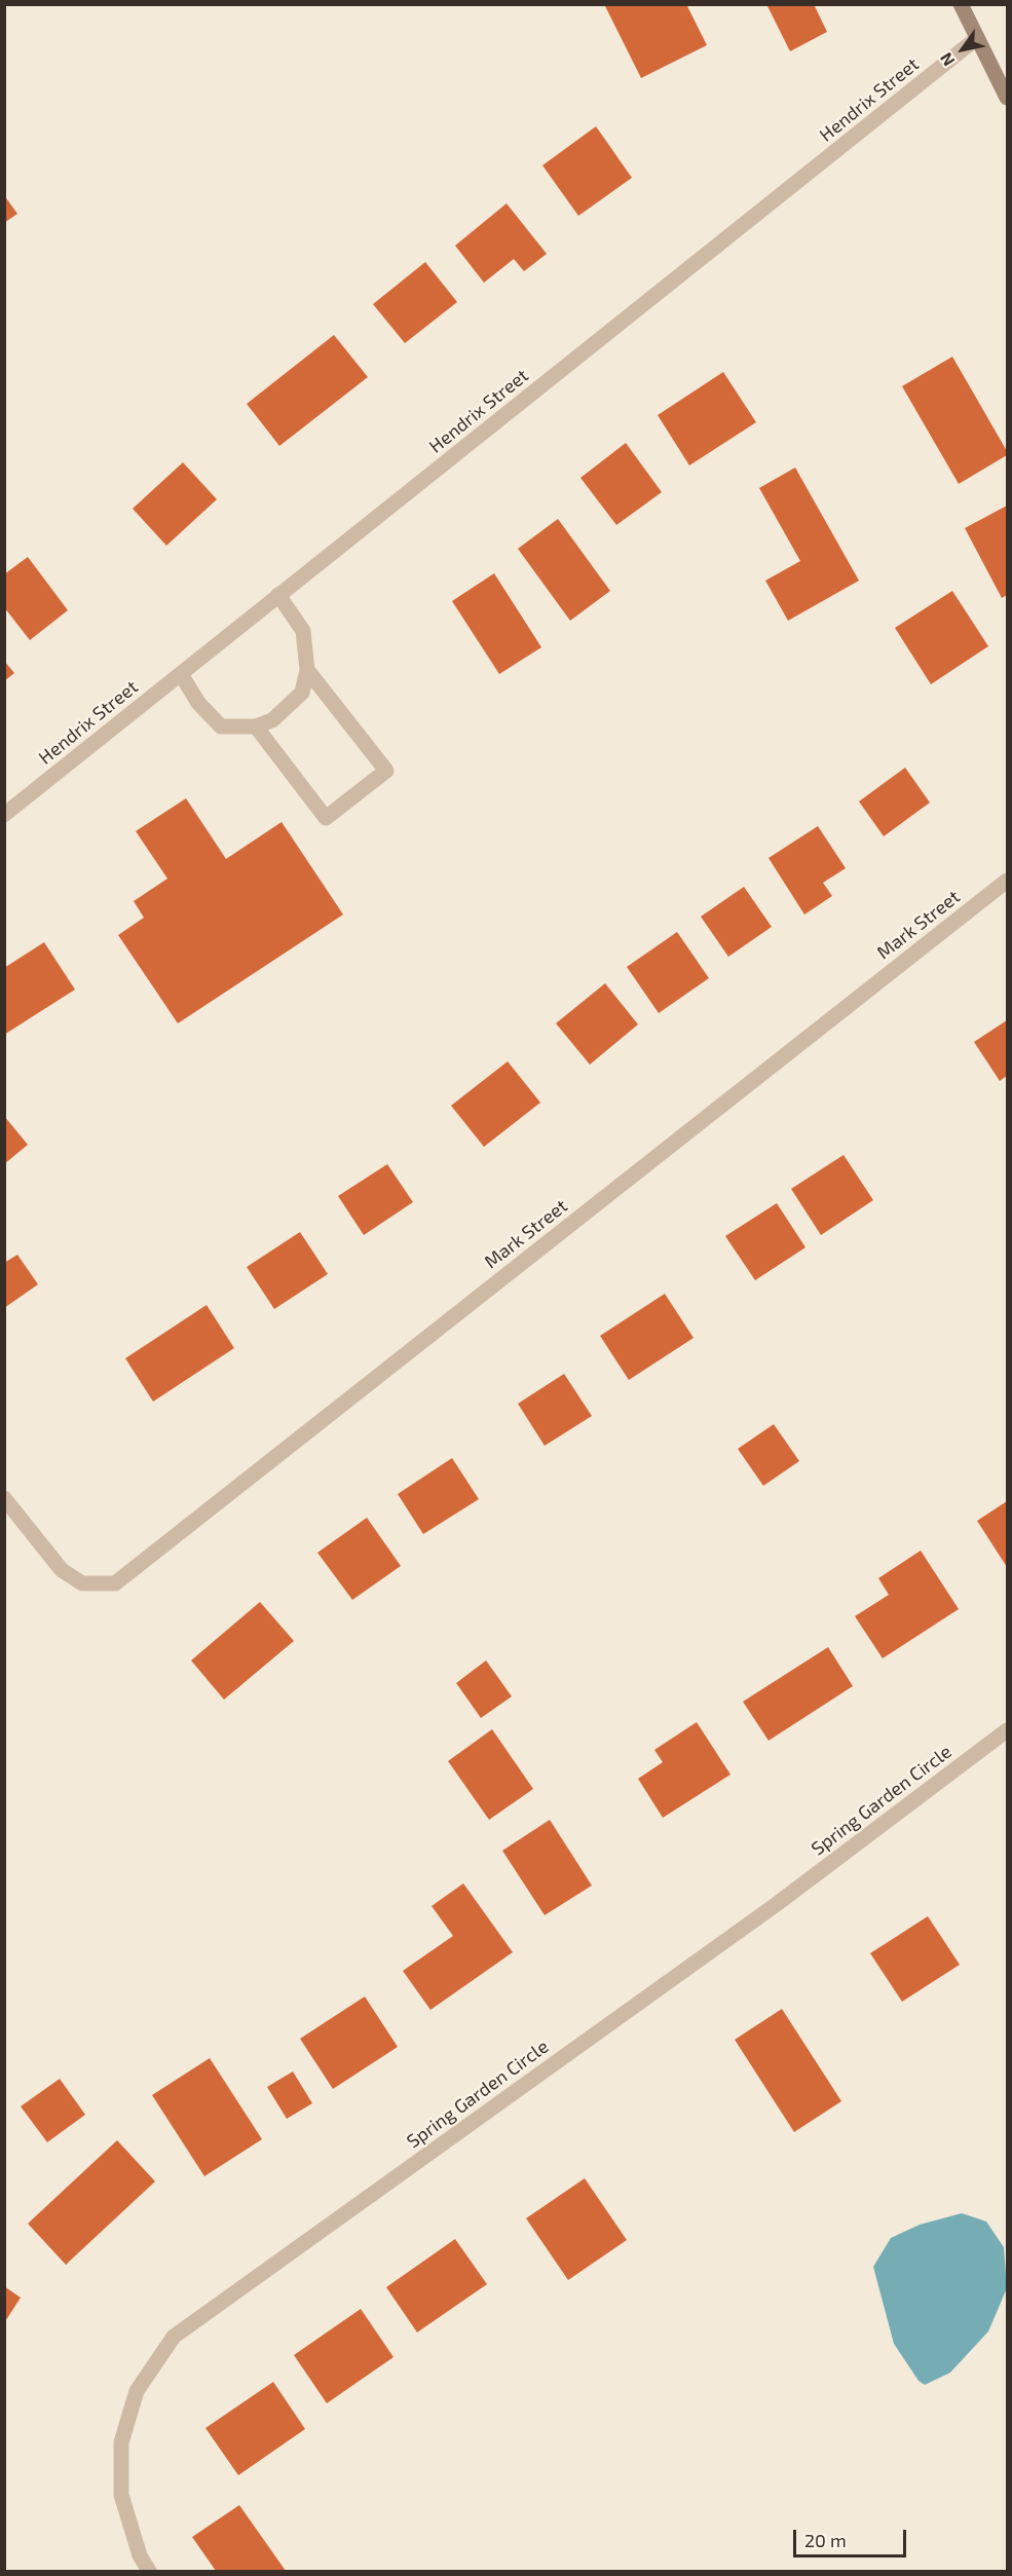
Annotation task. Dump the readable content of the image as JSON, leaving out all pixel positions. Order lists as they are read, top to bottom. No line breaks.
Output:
{"streets":{"street":["Hendrix Street","Mark Street","Spring Garden Circle"]},"scale_bar":"20 m","north":"bottom left"}
